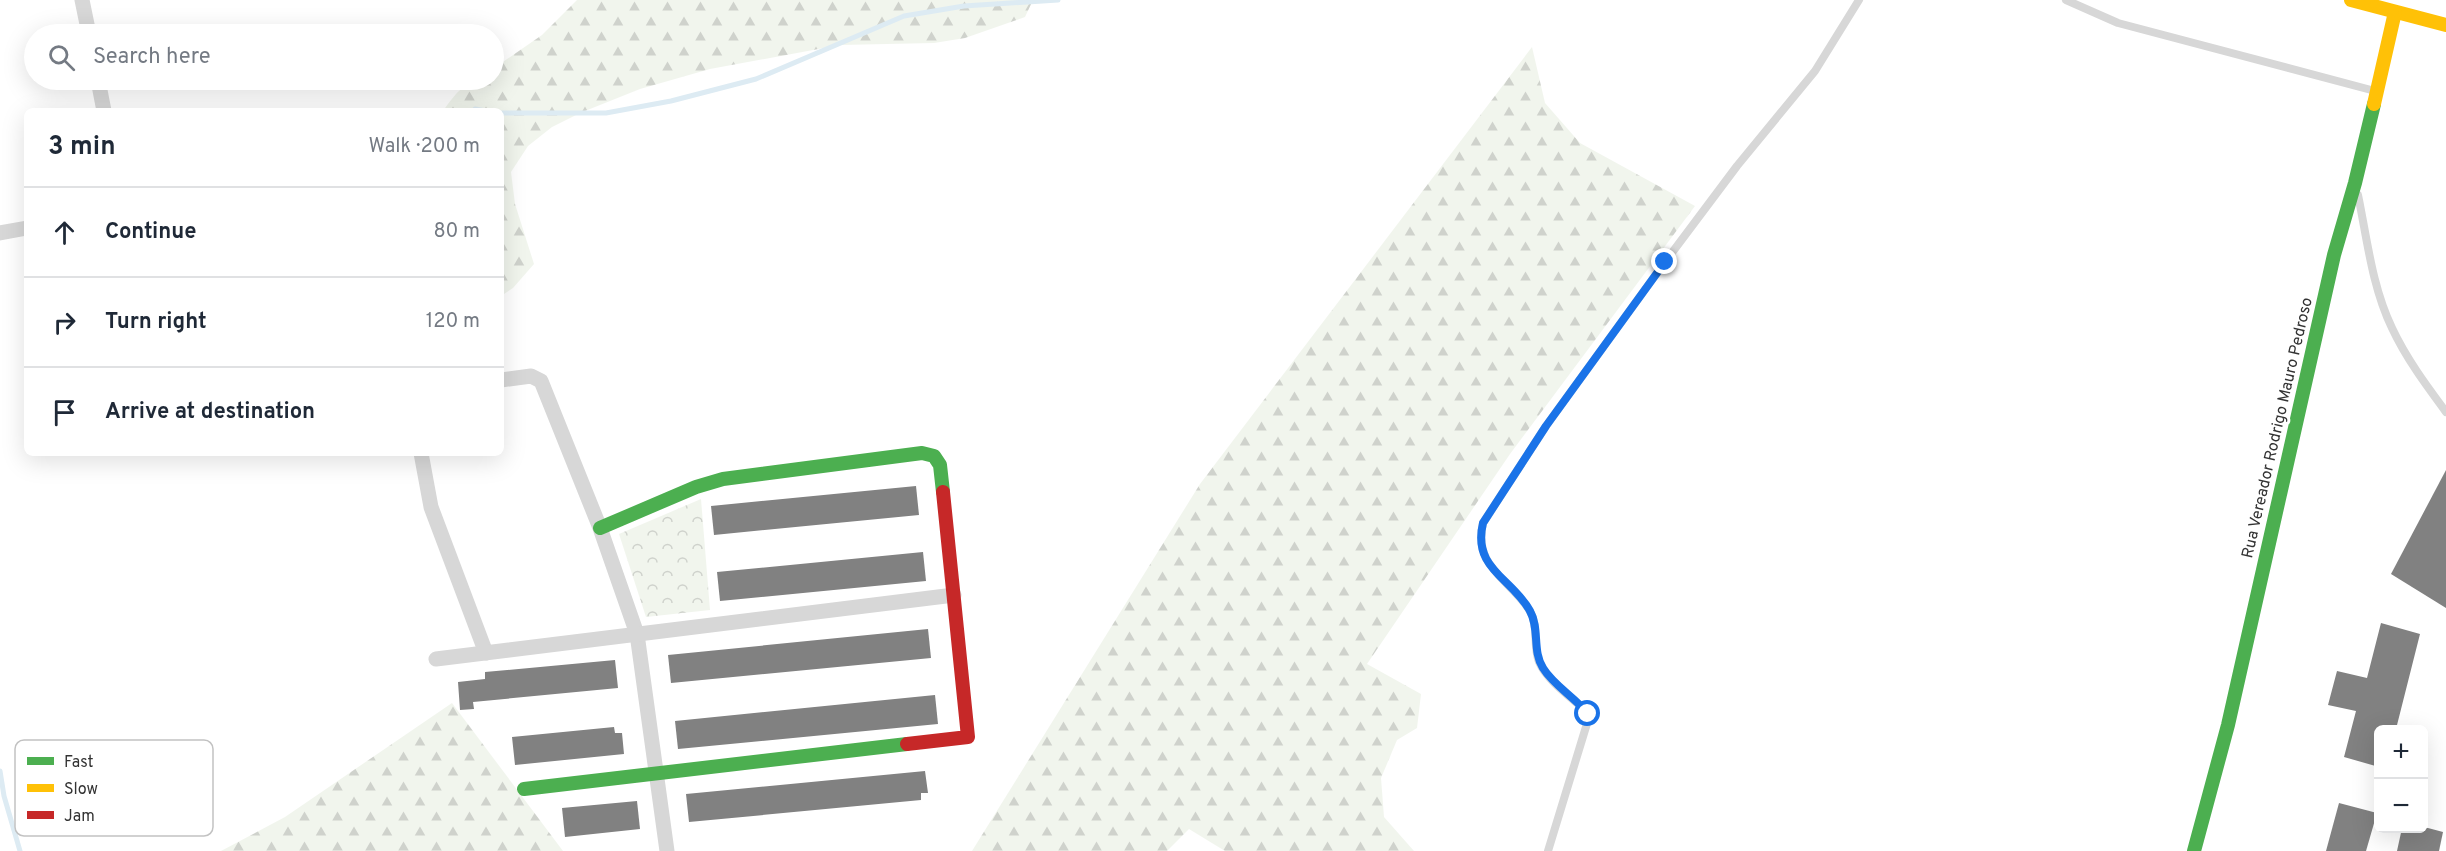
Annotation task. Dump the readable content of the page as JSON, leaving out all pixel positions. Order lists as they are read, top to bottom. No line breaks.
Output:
{"streets":{"main road":["Rua Vereador Rodrigo Mauro Pedroso"]},"legend":["Fast","Slow","Jam"],"page":{"search":"Search here","heading":["3 min","Walk · 200 m"],"list":[["Continue","80 m"],["Turn right","120 m"],"Arrive at destination"],"map_buttons":["+","−"]}}
